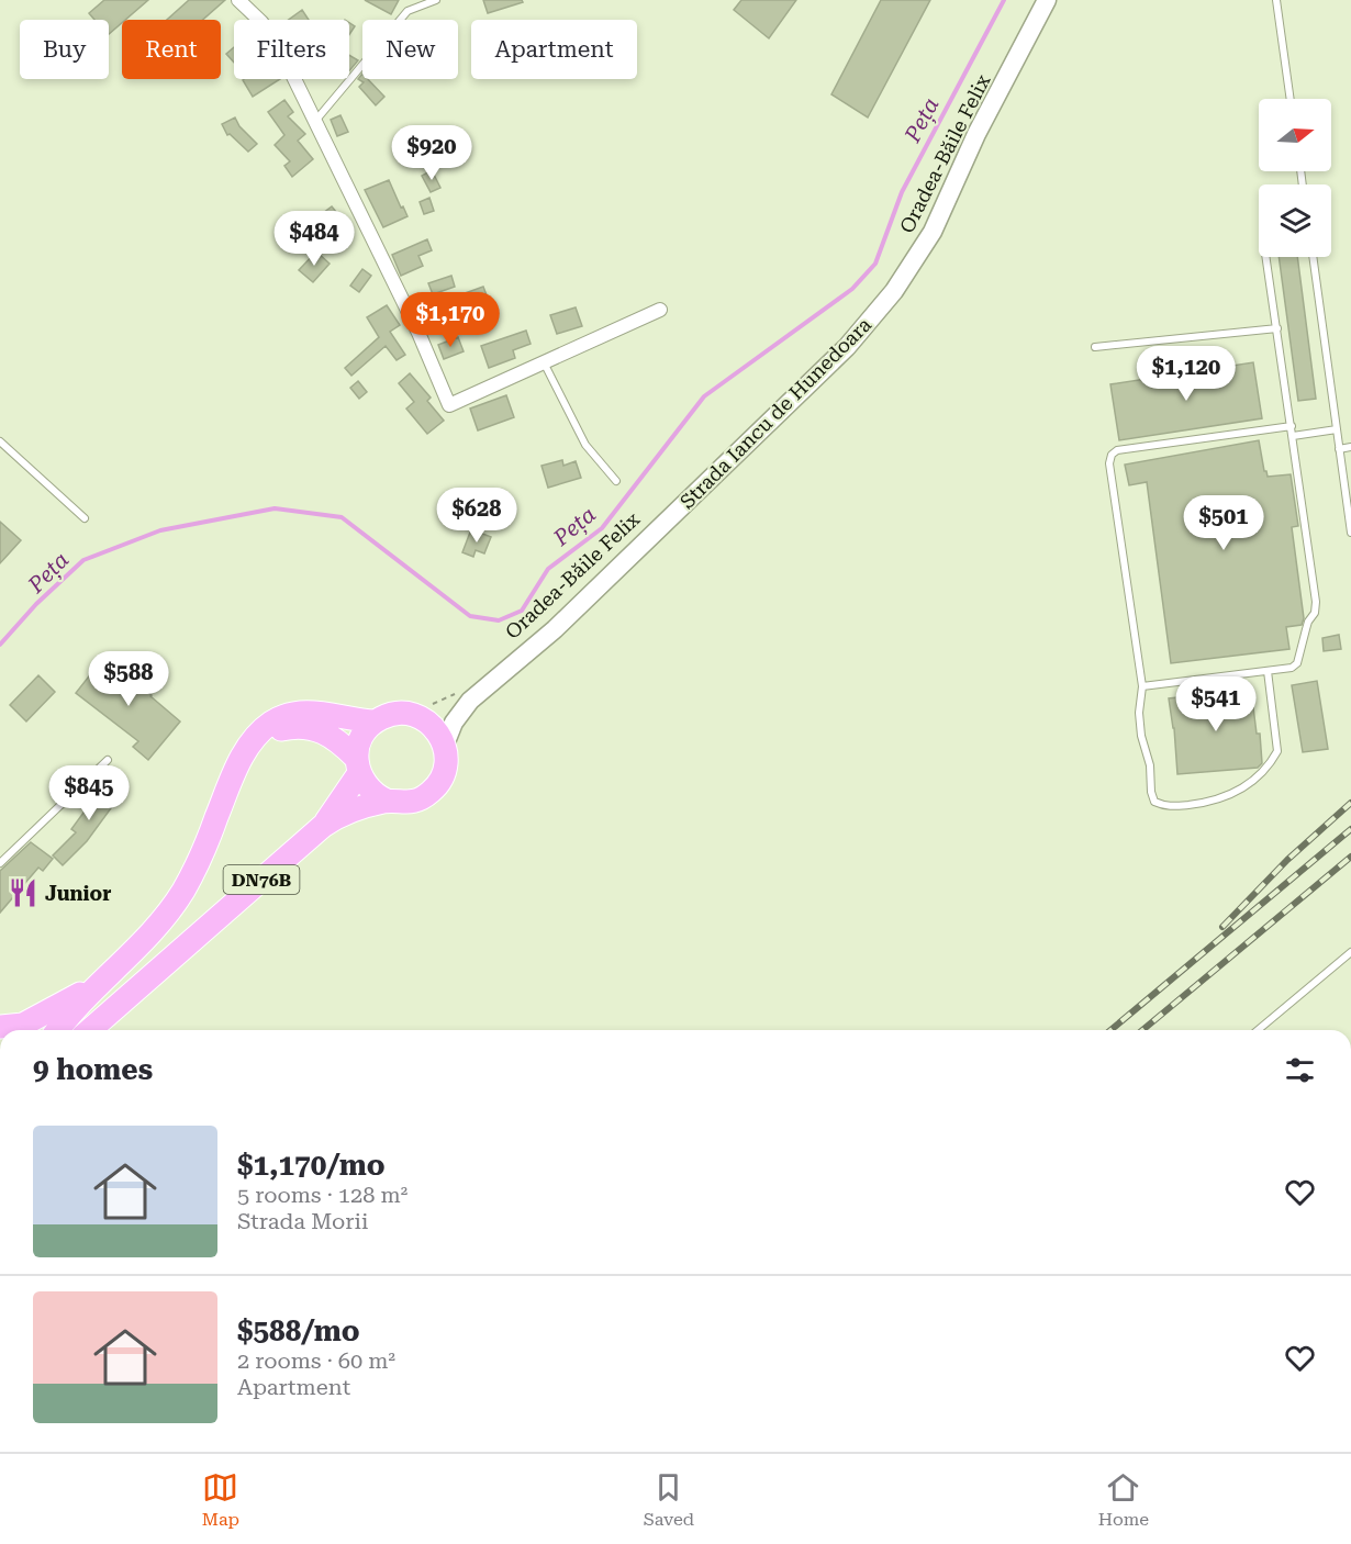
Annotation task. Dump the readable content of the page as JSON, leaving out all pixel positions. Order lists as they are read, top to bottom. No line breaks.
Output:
{"streets":{"highway":["DN76B"],"street":["Strada Iancu de Hunedoara"]},"crossings":[["Strada Iancu de Hunedoara","DN76B"]],"water":["Peța"],"places":{"restaurant":["Junior"]},"north":"right","page":{"chip":["Buy","Rent","Filters","New","Apartment"],"price":["$920","$484","$1,170","$1,120","$628","$501","$588","$541","$845"],"heading":"9 homes","list":[{"name":"$1,170/mo","note":"5 rooms · 128 m² · Strada Morii"},{"name":"$588/mo","note":"2 rooms · 60 m² · Apartment"}],"tabs":["Map","Saved","Home"]}}
